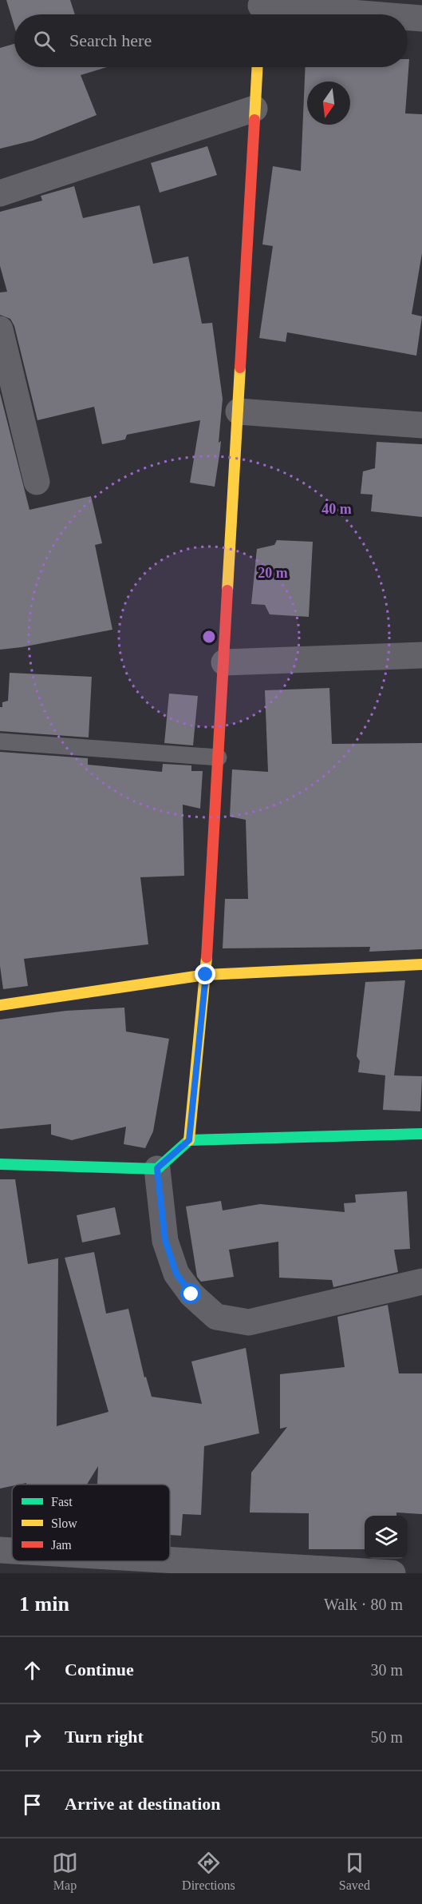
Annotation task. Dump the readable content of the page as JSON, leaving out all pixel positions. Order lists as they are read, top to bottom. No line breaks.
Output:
{"legend":["Fast","Slow","Jam"],"north":"bottom","page":{"search":"Search here","heading":["1 min","Walk · 80 m"],"list":[["Continue","30 m"],["Turn right","50 m"],"Arrive at destination"],"nav":["Map","Directions","Saved"]},"rings":["40 m","20 m"]}
